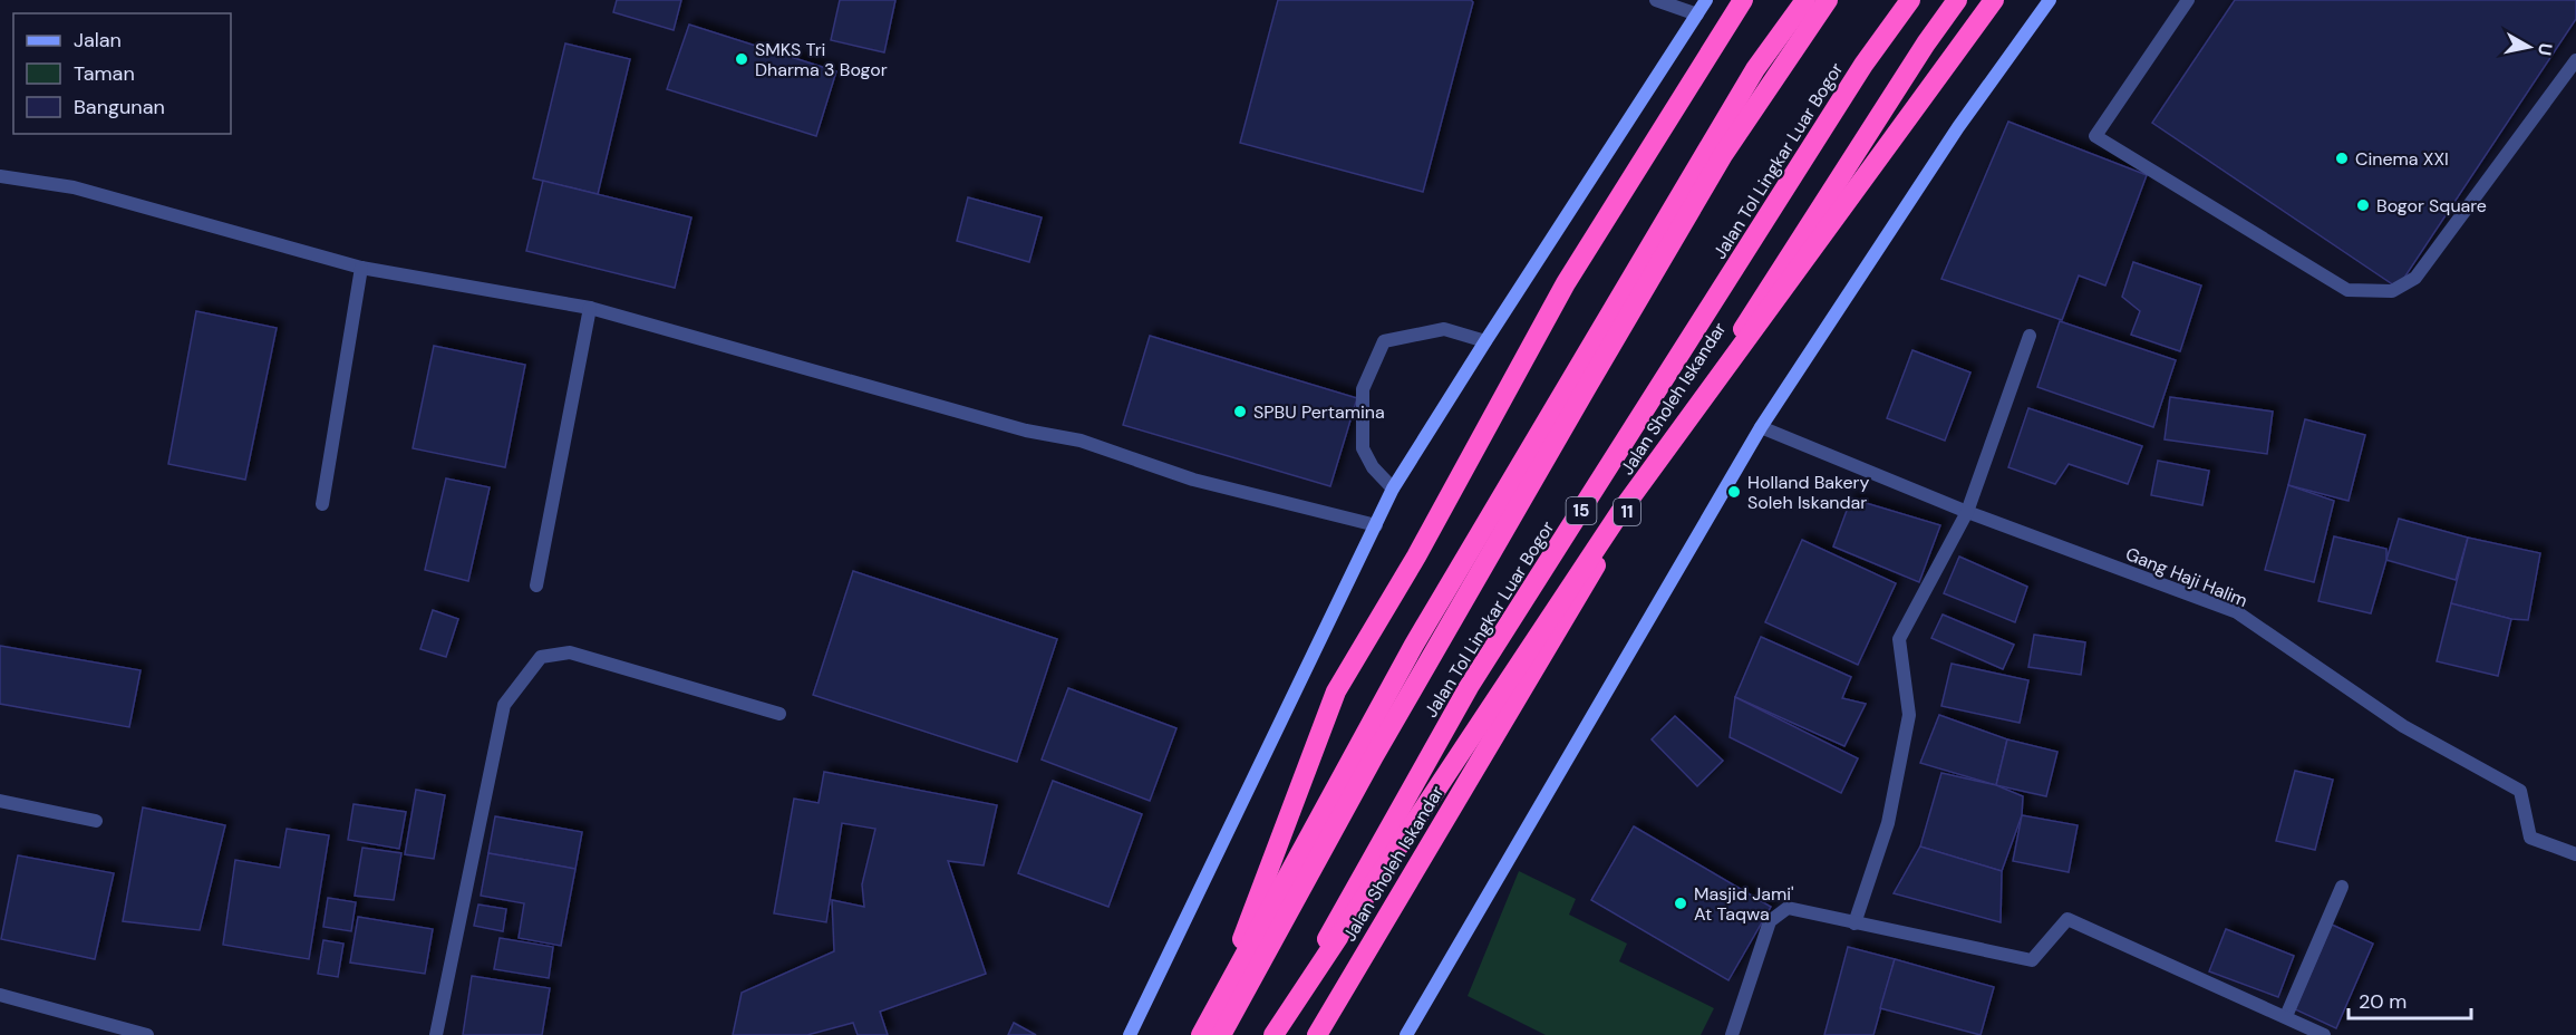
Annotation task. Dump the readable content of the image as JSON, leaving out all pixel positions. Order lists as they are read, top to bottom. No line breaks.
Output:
{"streets":{"highway":["Jalan Tol Lingkar Luar Bogor","Jalan Sholeh Iskandar","15","11"],"street":["Gang Haji Halim"]},"places":["SMKS Tri Dharma 3 Bogor","Cinema XXI","Bogor Square","SPBU Pertamina","Holland Bakery Soleh Iskandar","Masjid Jami' At Taqwa"],"legend":["Jalan","Taman","Bangunan"],"scale_bar":"20 m","north":"right"}
